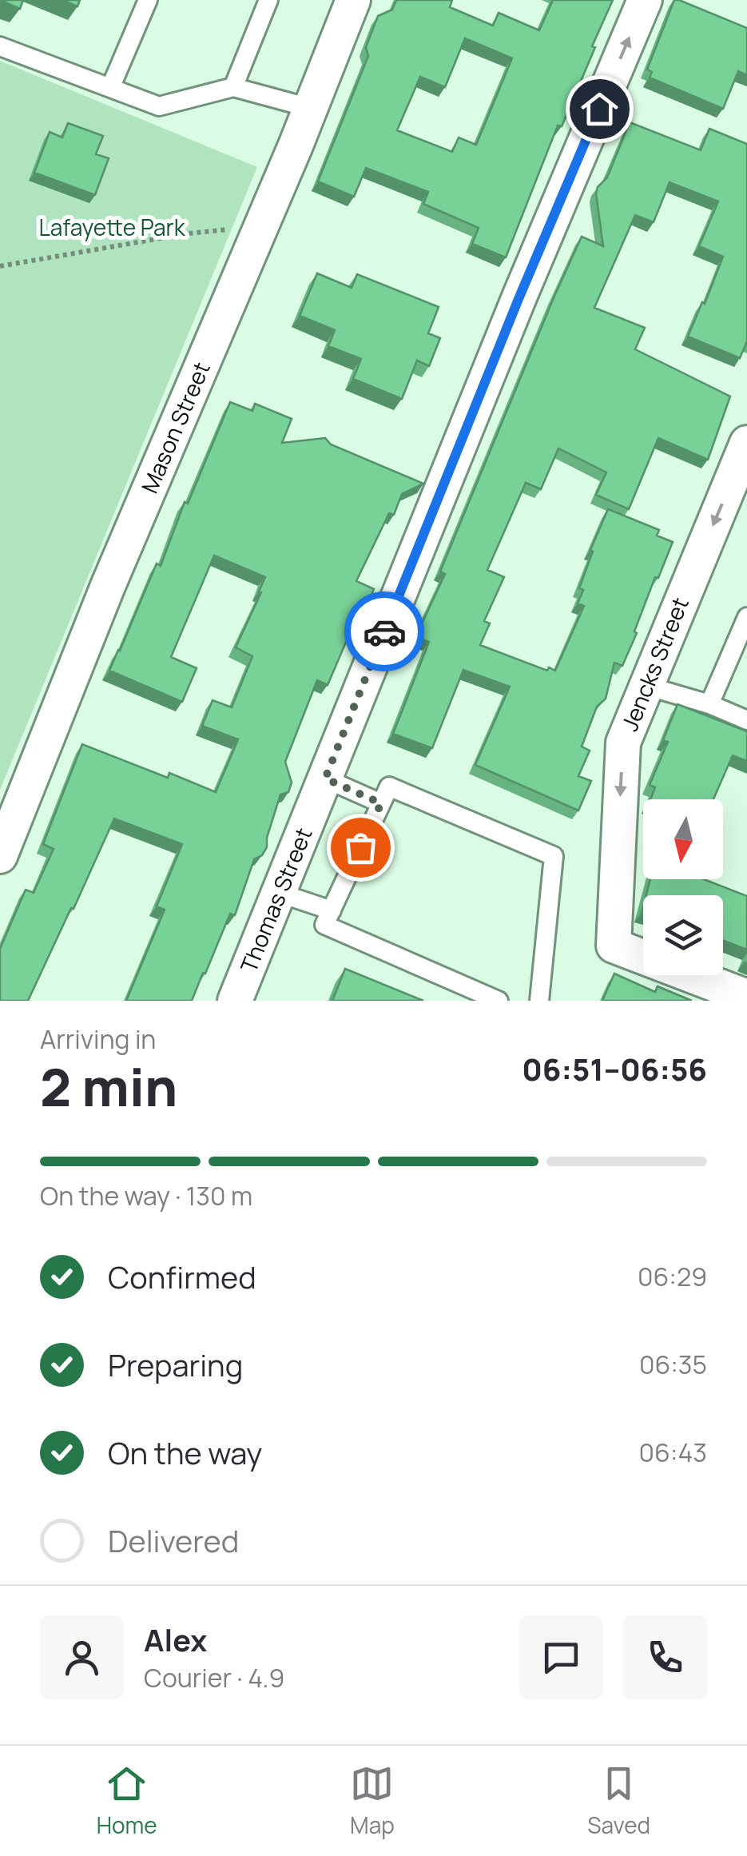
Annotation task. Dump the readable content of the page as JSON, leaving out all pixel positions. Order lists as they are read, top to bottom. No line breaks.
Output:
{"streets":{"street":["Mason Street","Jencks Street","Thomas Street"]},"one_way":["Jencks Street","Thomas Street"],"parks":["Lafayette Park"],"north":"bottom","page":{"heading":["2 min","Arriving in","06:51–06:56"],"panel":["Alex","Courier · 4.9"],"bar":"On the way · 130 m","list":[["Confirmed","06:29"],["Preparing","06:35"],["On the way","06:43"],"Delivered"],"tabs":["Home","Map","Saved"]}}
